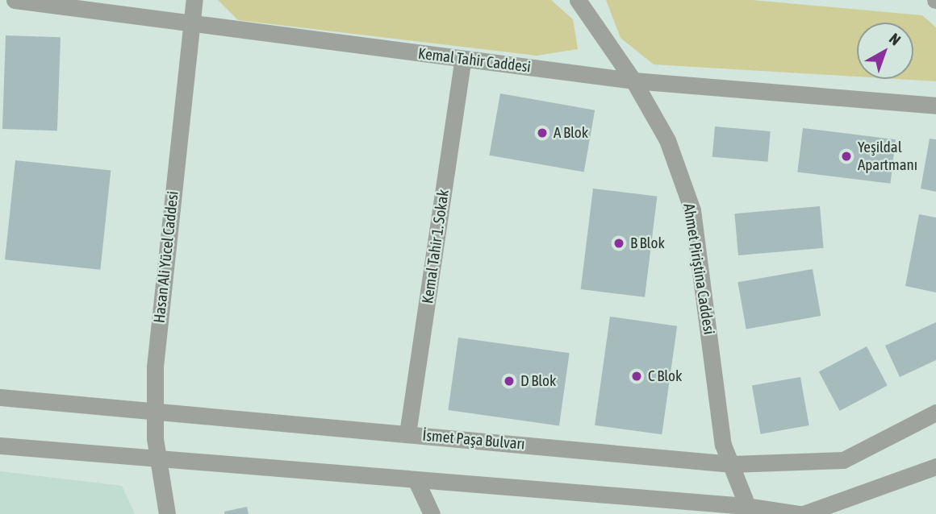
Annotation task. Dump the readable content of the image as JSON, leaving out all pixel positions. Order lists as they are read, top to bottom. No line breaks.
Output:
{"streets":{"street":["Kemal Tahir Caddesi","Kemal Tahir 1. Sokak","Hasan Ali Yücel Caddesi","Ahmet Piriştina Caddesi","İsmet Paşa Bulvarı"]},"crossings":[["Kemal Tahir Caddesi","Kemal Tahir 1. Sokak"],["Kemal Tahir Caddesi","Hasan Ali Yücel Caddesi"],["Kemal Tahir Caddesi","Ahmet Piriştina Caddesi"],["Kemal Tahir 1. Sokak","İsmet Paşa Bulvarı"],["Hasan Ali Yücel Caddesi","İsmet Paşa Bulvarı"],["Ahmet Piriştina Caddesi","İsmet Paşa Bulvarı"]],"places":["A Blok","Yeşildal Apartmanı","B Blok","C Blok","D Blok"],"north":"top right"}
